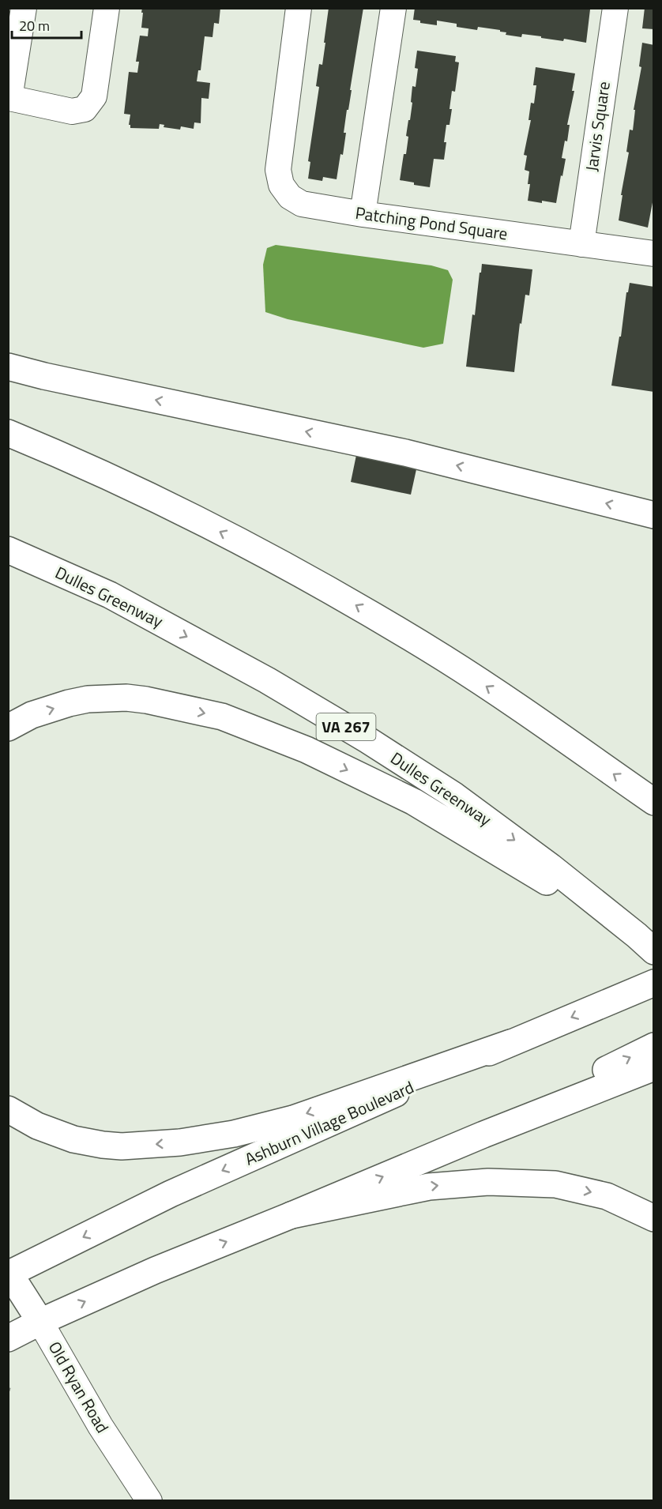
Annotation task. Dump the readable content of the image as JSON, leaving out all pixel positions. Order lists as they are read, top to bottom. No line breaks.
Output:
{"streets":{"main road":["Dulles Greenway","VA 267","Ashburn Village Boulevard","Old Ryan Road"],"street":["Jarvis Square","Patching Pond Square"]},"crossings":[["Jarvis Square","Patching Pond Square"],["Ashburn Village Boulevard","Old Ryan Road"]],"scale_bar":"20 m"}
